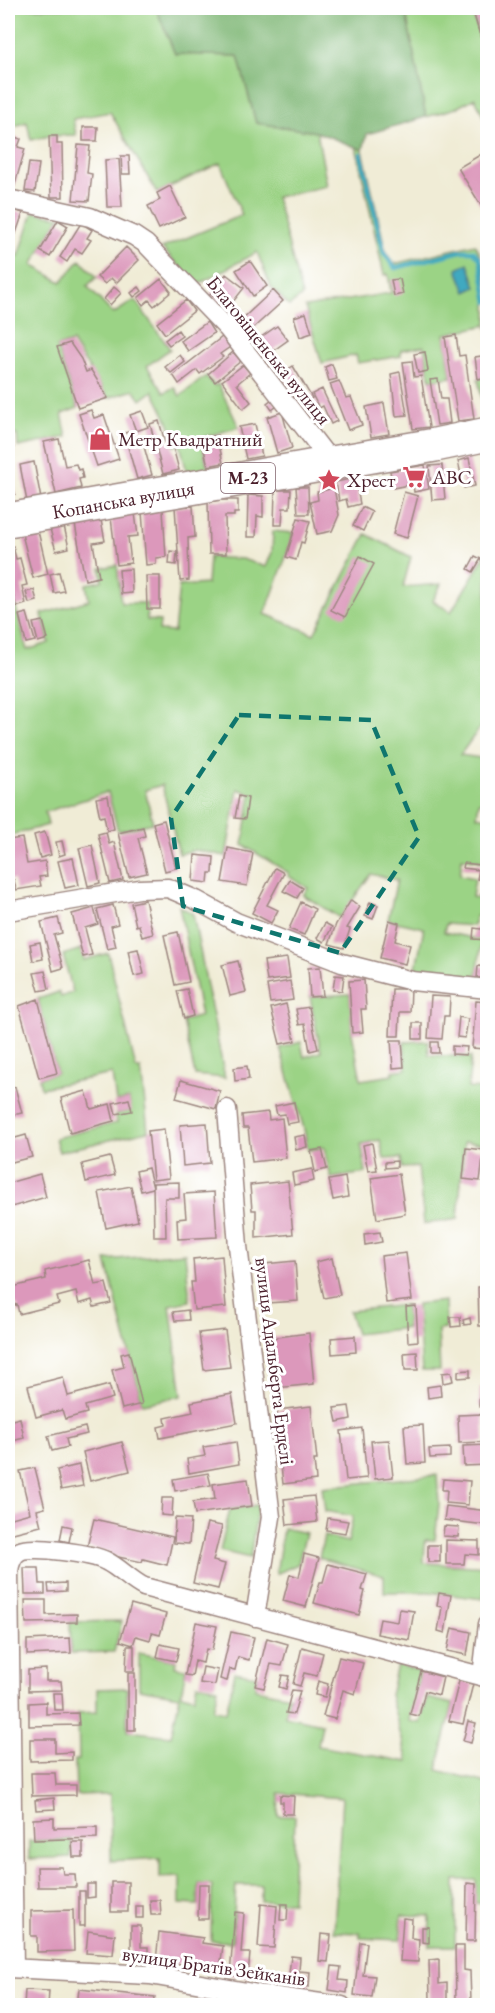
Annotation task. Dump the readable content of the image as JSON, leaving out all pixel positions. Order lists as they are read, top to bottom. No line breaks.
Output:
{"streets":{"highway":["М-23","Копанська вулиця"],"street":["Благовіщенська вулиця","вулиця Адальберта Ерделі","вулиця Братів Зейканів"]},"crossings":[["Благовіщенська вулиця","Копанська вулиця"]],"places":{"shop":["Метр Квадратний"],"supermarket":["ABC"],"place":["Хрест"]}}
